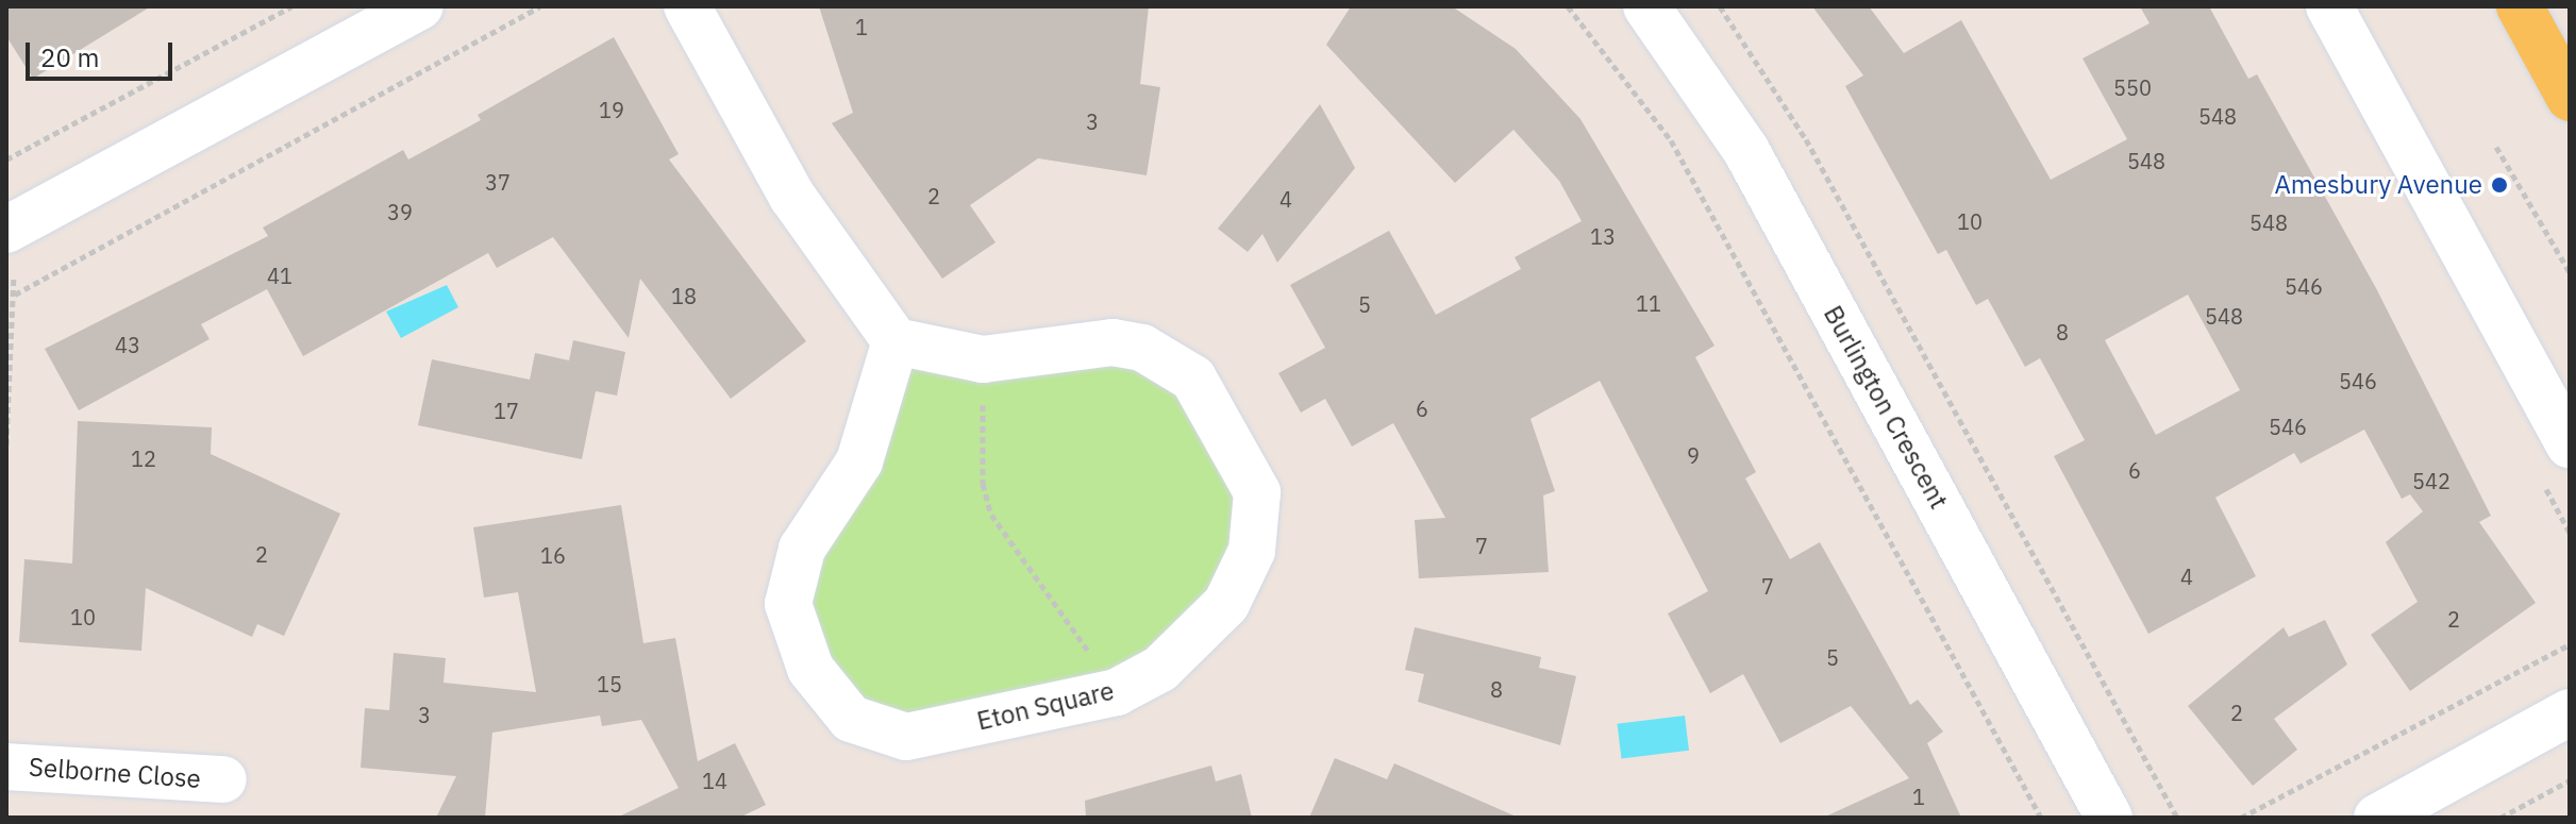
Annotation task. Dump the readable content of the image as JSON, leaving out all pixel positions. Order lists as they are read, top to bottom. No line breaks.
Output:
{"streets":{"street":["Burlington Crescent","Eton Square","Selborne Close"]},"places":["Amesbury Avenue"],"house_numbers":["1","550","19","548","3","548","37","2","4","39","10","548","13","41","546","18","11","5","548","8","43","546","6","17","546","9","12","6","542","7","2","16","4","7","10","2","5","15","8","2","3","14","1"],"scale_bar":"20 m"}
